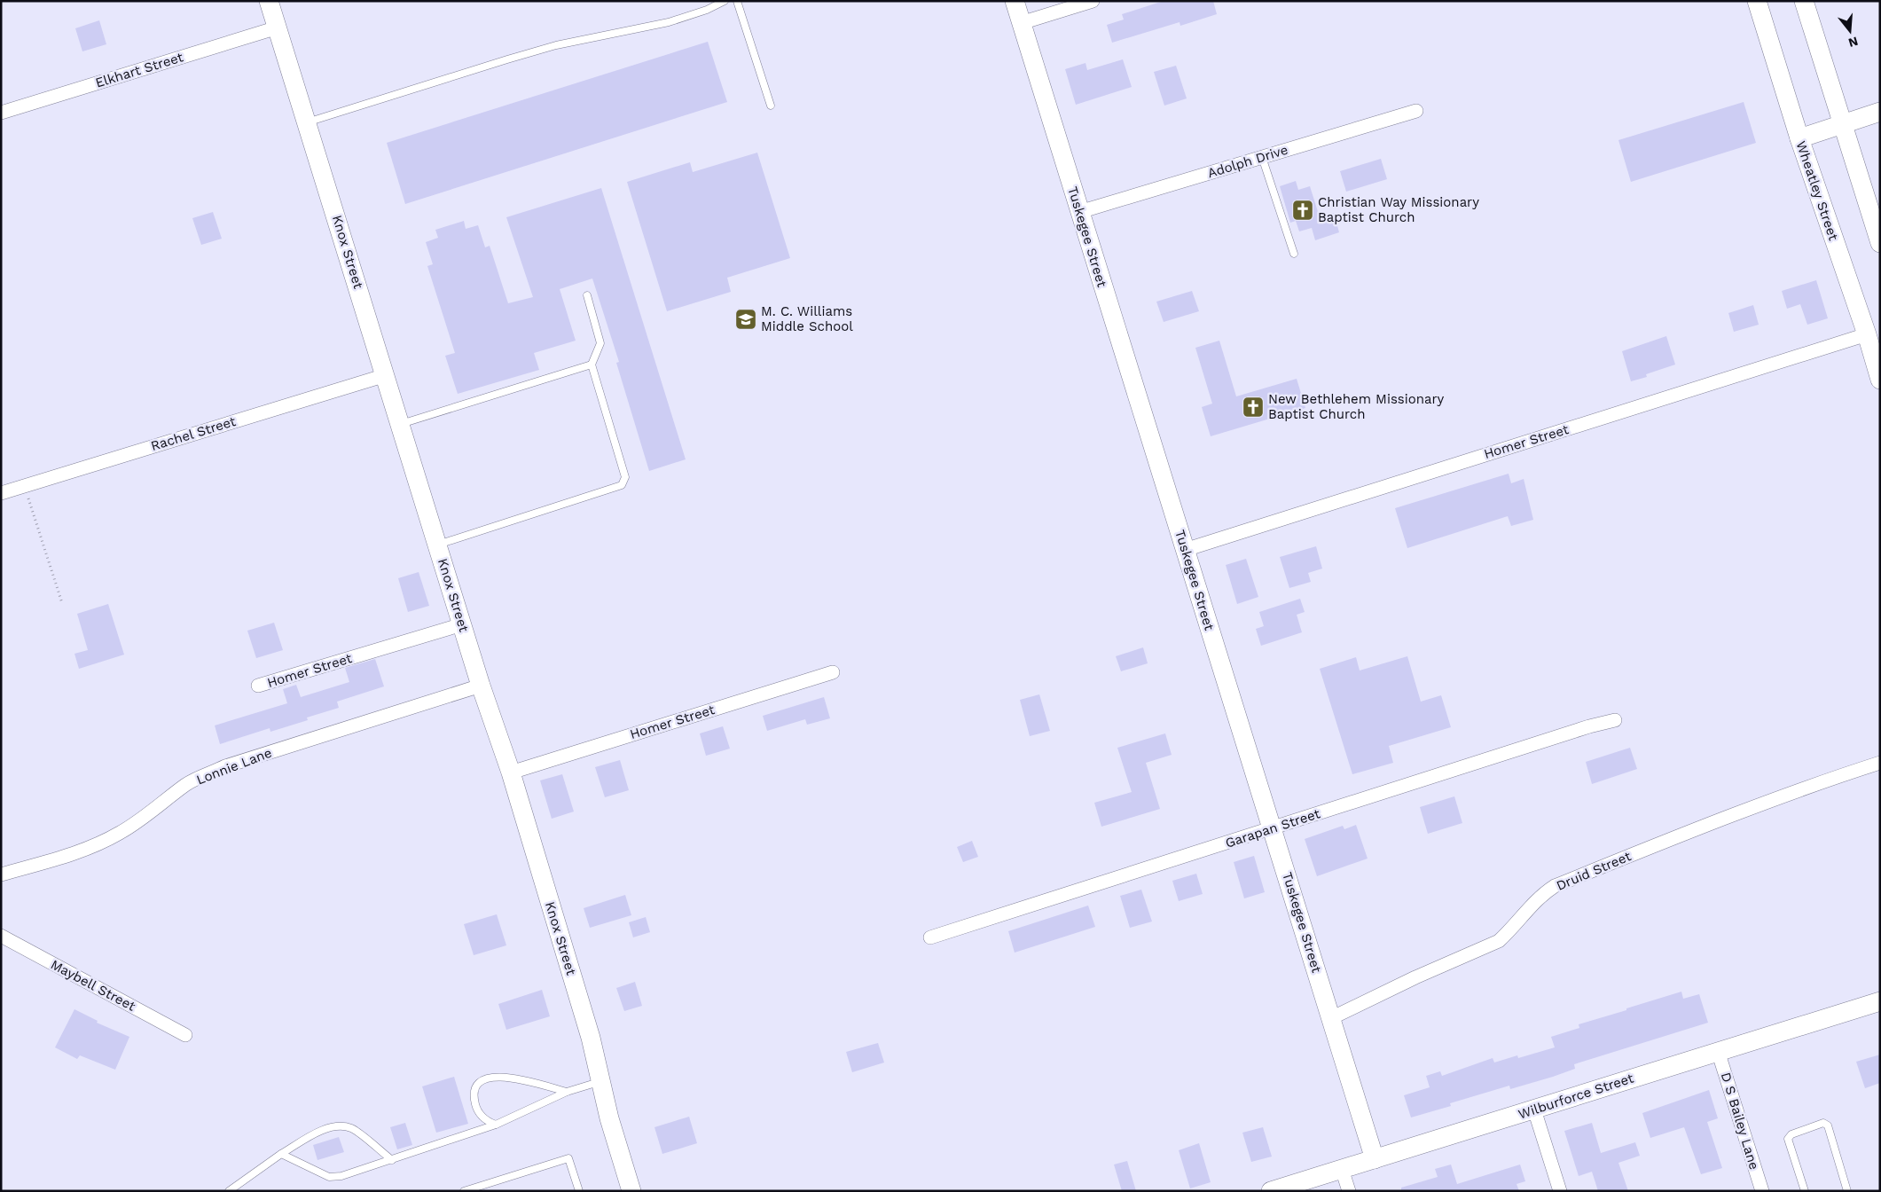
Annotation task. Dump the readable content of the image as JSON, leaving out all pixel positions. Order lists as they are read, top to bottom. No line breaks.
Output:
{"streets":{"street":["Elkhart Street","Adolph Drive","Wheatley Street","Tuskegee Street","Knox Street","Rachel Street","Homer Street","Lonnie Lane","Garapan Street","Druid Street","Maybell Street","Wilburforce Street","D S Bailey Lane"]},"crossings":[["Elkhart Street","Knox Street"],["Adolph Drive","Tuskegee Street"],["Wheatley Street","Homer Street"],["Tuskegee Street","Homer Street"],["Tuskegee Street","Garapan Street"],["Tuskegee Street","Druid Street"],["Tuskegee Street","Wilburforce Street"],["Knox Street","Rachel Street"],["Knox Street","Homer Street"],["Knox Street","Lonnie Lane"],["Wilburforce Street","D S Bailey Lane"]],"places":{"church":["Christian Way Missionary Baptist Church","New Bethlehem Missionary Baptist Church"],"school or university":["M. C. Williams Middle School"]},"north":"bottom"}
